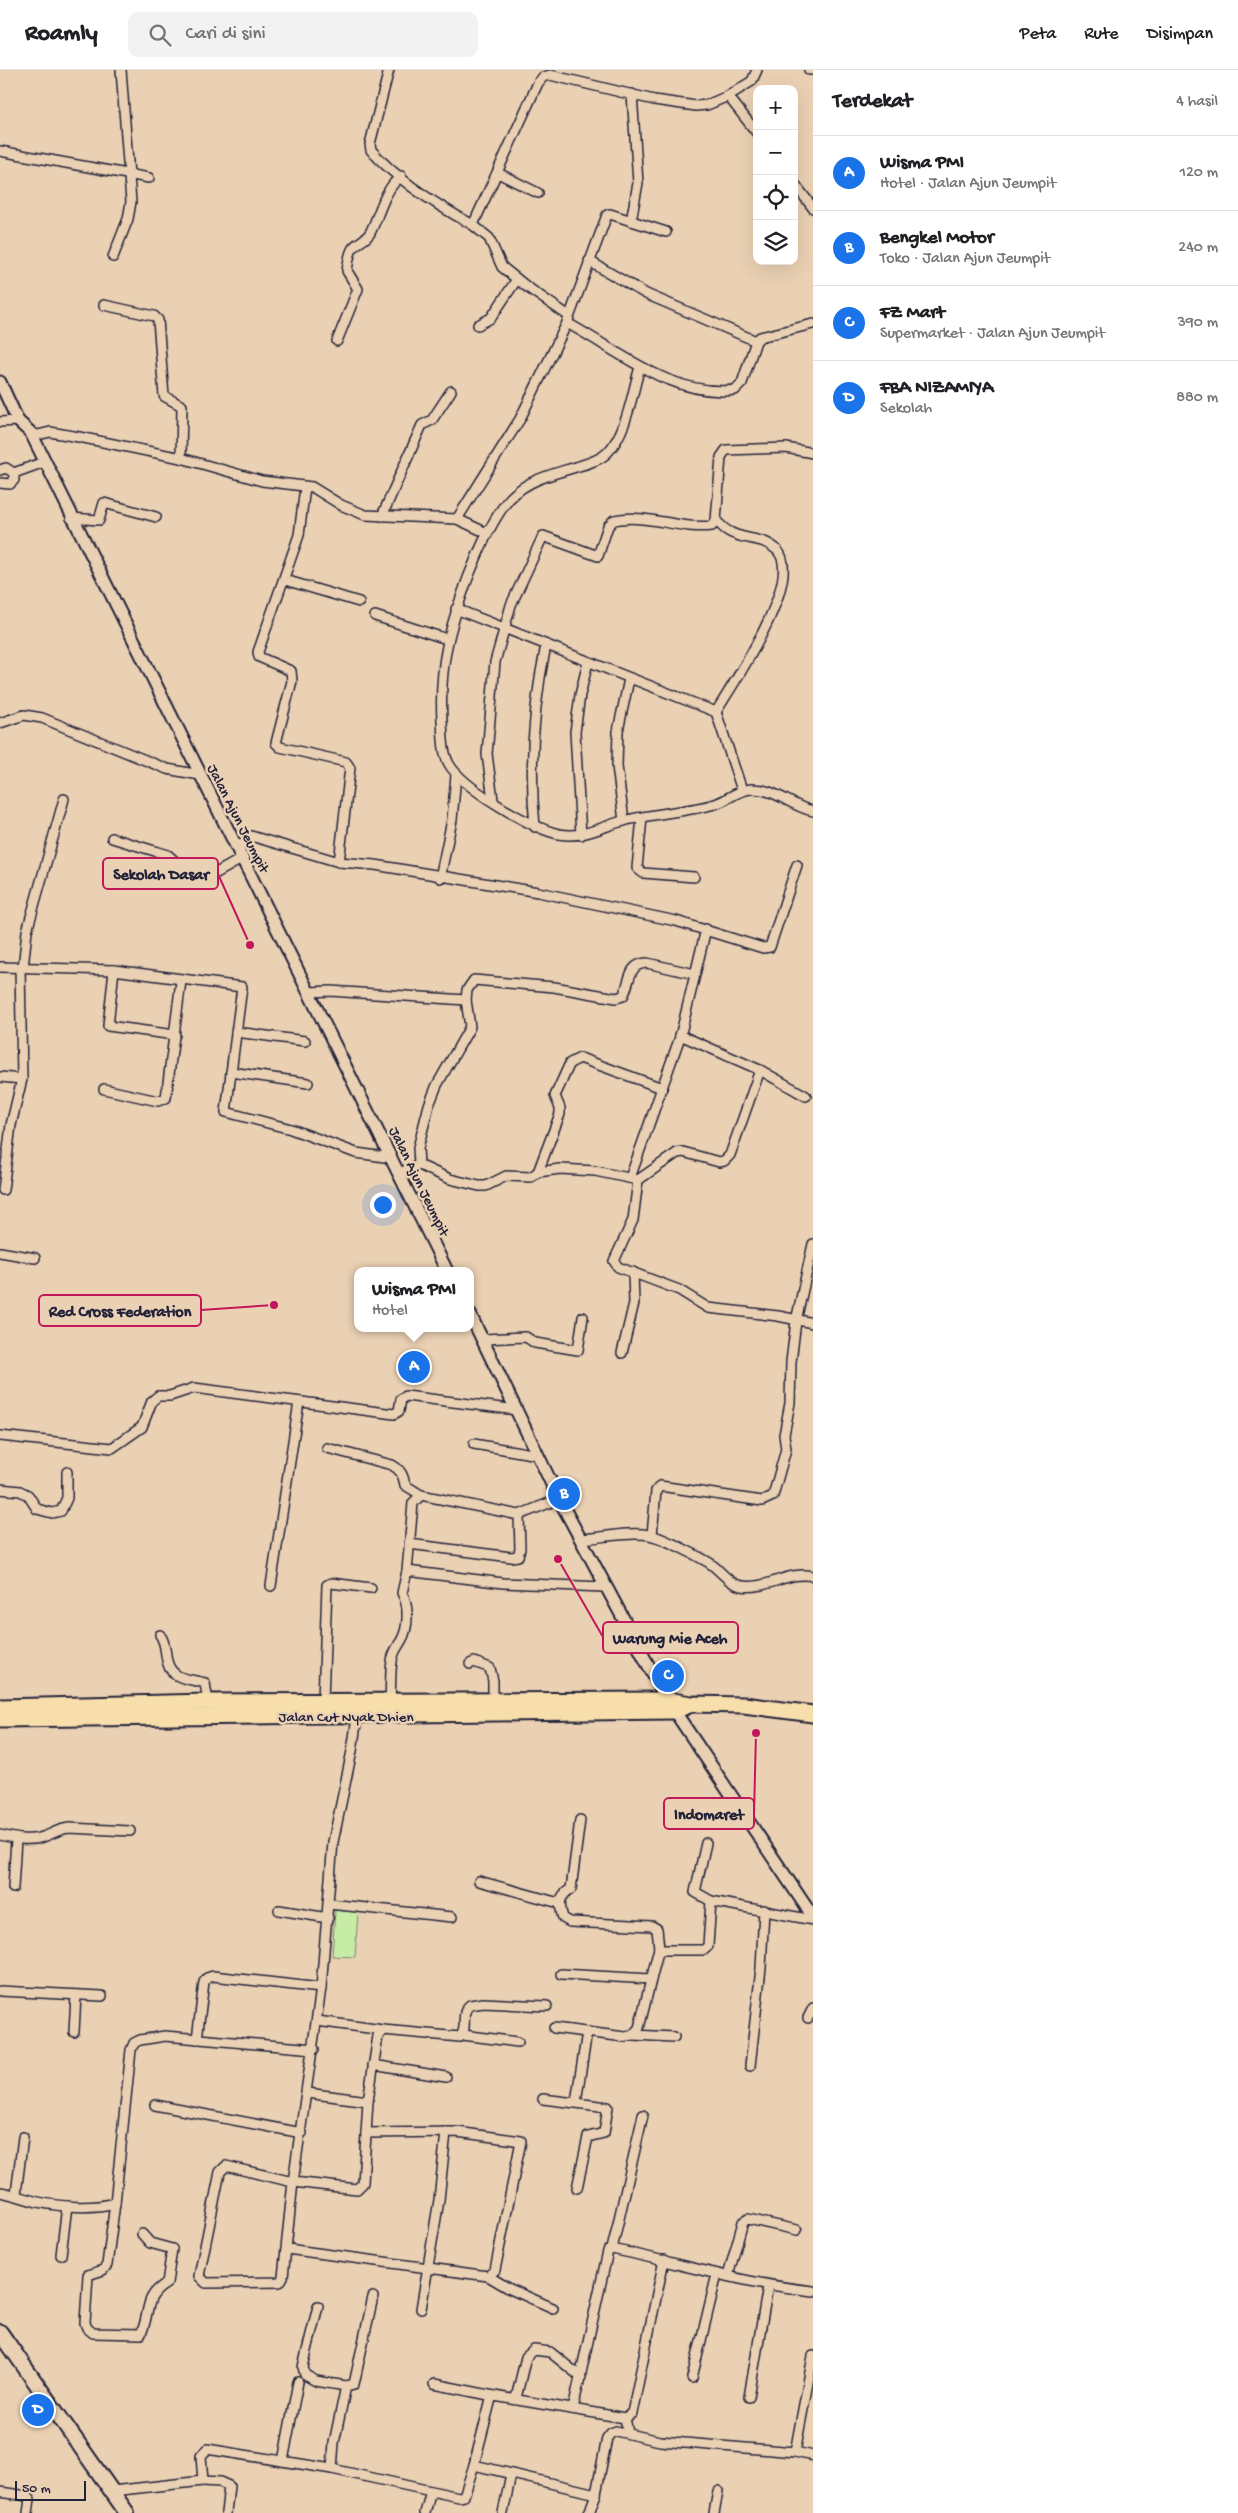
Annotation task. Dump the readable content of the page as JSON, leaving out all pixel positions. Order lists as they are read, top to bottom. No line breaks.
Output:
{"streets":{"highway":["Jalan Cut Nyak Dhien"],"street":["Jalan Ajun Jeumpit"]},"places":["Sekolah Dasar","Red Cross Federation","Warung Mie Aceh","Indomaret"],"scale_bar":"50 m","page":{"header":"Roamly","search":"Cari di sini","nav":["Peta","Rute","Disimpan"],"heading":["Terdekat","4 hasil"],"map_buttons":["+","−"],"list":[{"mark":"A","name":"Wisma PMI","note":"Hotel · Jalan Ajun Jeumpit","value":"120 m"},{"mark":"B","name":"Bengkel Motor","note":"Toko · Jalan Ajun Jeumpit","value":"240 m"},{"mark":"C","name":"FZ Mart","note":"Supermarket · Jalan Ajun Jeumpit","value":"390 m"},{"mark":"D","name":"FBA NIZAMIYA","note":"Sekolah","value":"880 m"}],"popup":["Wisma PMI","Hotel"],"pins":["A","B","C","D"],"scale":"50 m"}}
